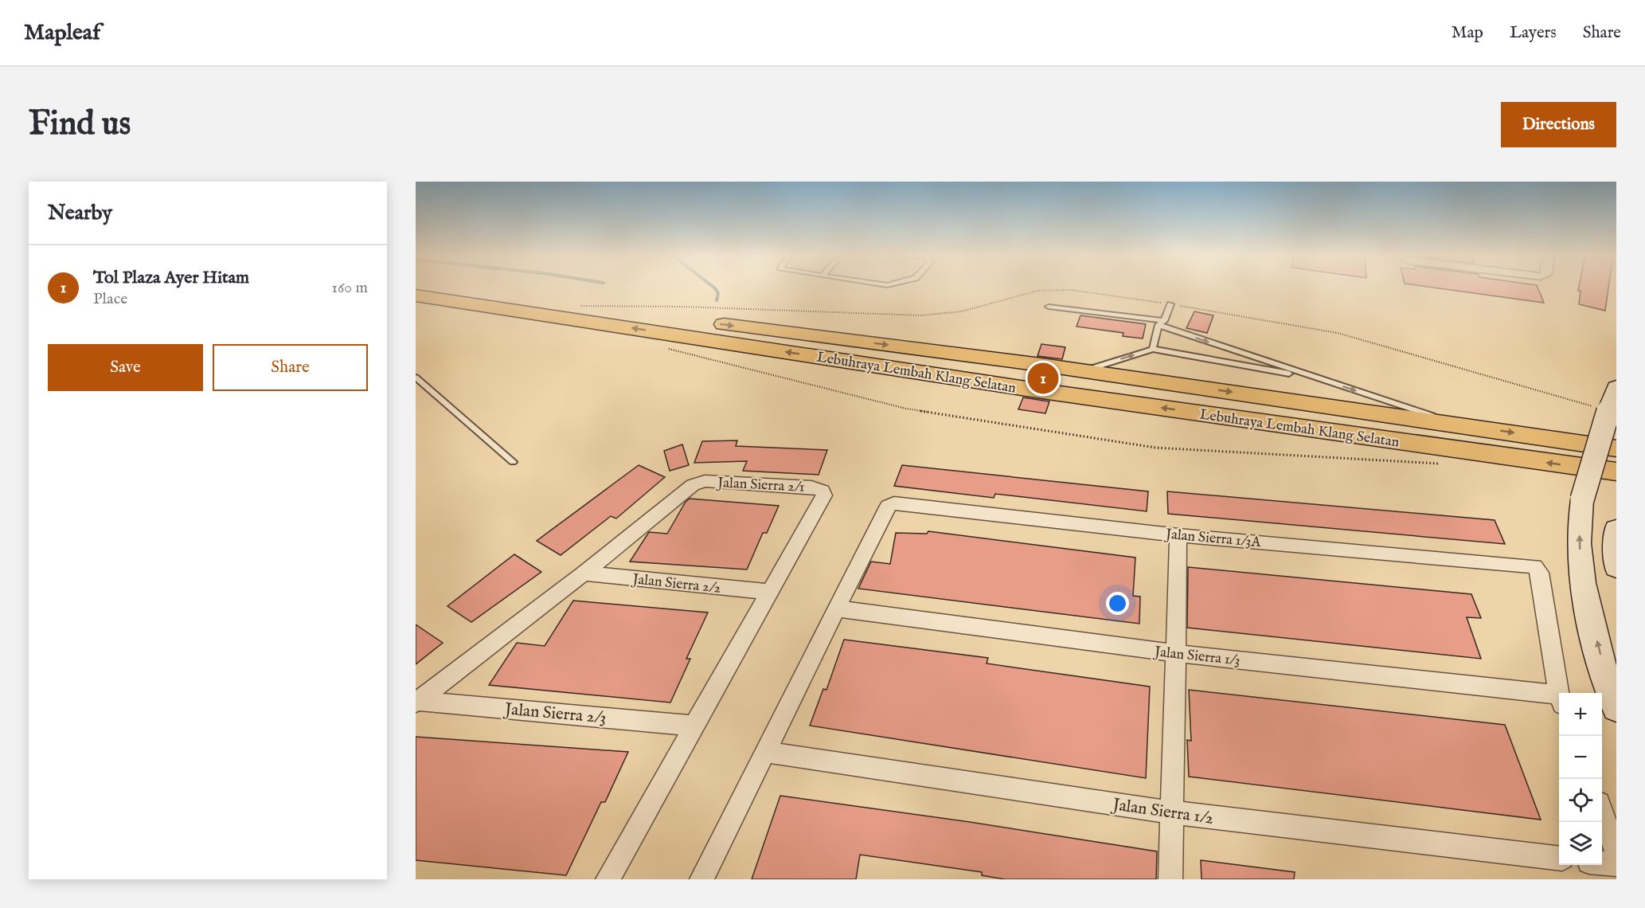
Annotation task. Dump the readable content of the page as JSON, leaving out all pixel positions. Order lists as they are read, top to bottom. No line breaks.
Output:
{"streets":{"highway":["Lebuhraya Lembah Klang Selatan"],"street":["Jalan Sierra 2/1","Jalan Sierra 1/3A","Jalan Sierra 2/2","Jalan Sierra 1/3","Jalan Sierra 2/3","Jalan Sierra 1/2"]},"crossings":[["Jalan Sierra 2/1","Jalan Sierra 2/2"],["Jalan Sierra 2/1","Jalan Sierra 2/3"],["Jalan Sierra 1/3A","Jalan Sierra 1/3"]],"page":{"header":"Mapleaf","nav":["Map","Layers","Share"],"buttons":["Directions",["Save","Share"]],"title":"Find us","heading":"Nearby","list":[{"mark":"1","name":"Tol Plaza Ayer Hitam","note":"Place","value":"160 m"}],"pins":"1","map_buttons":["+","−"]}}
